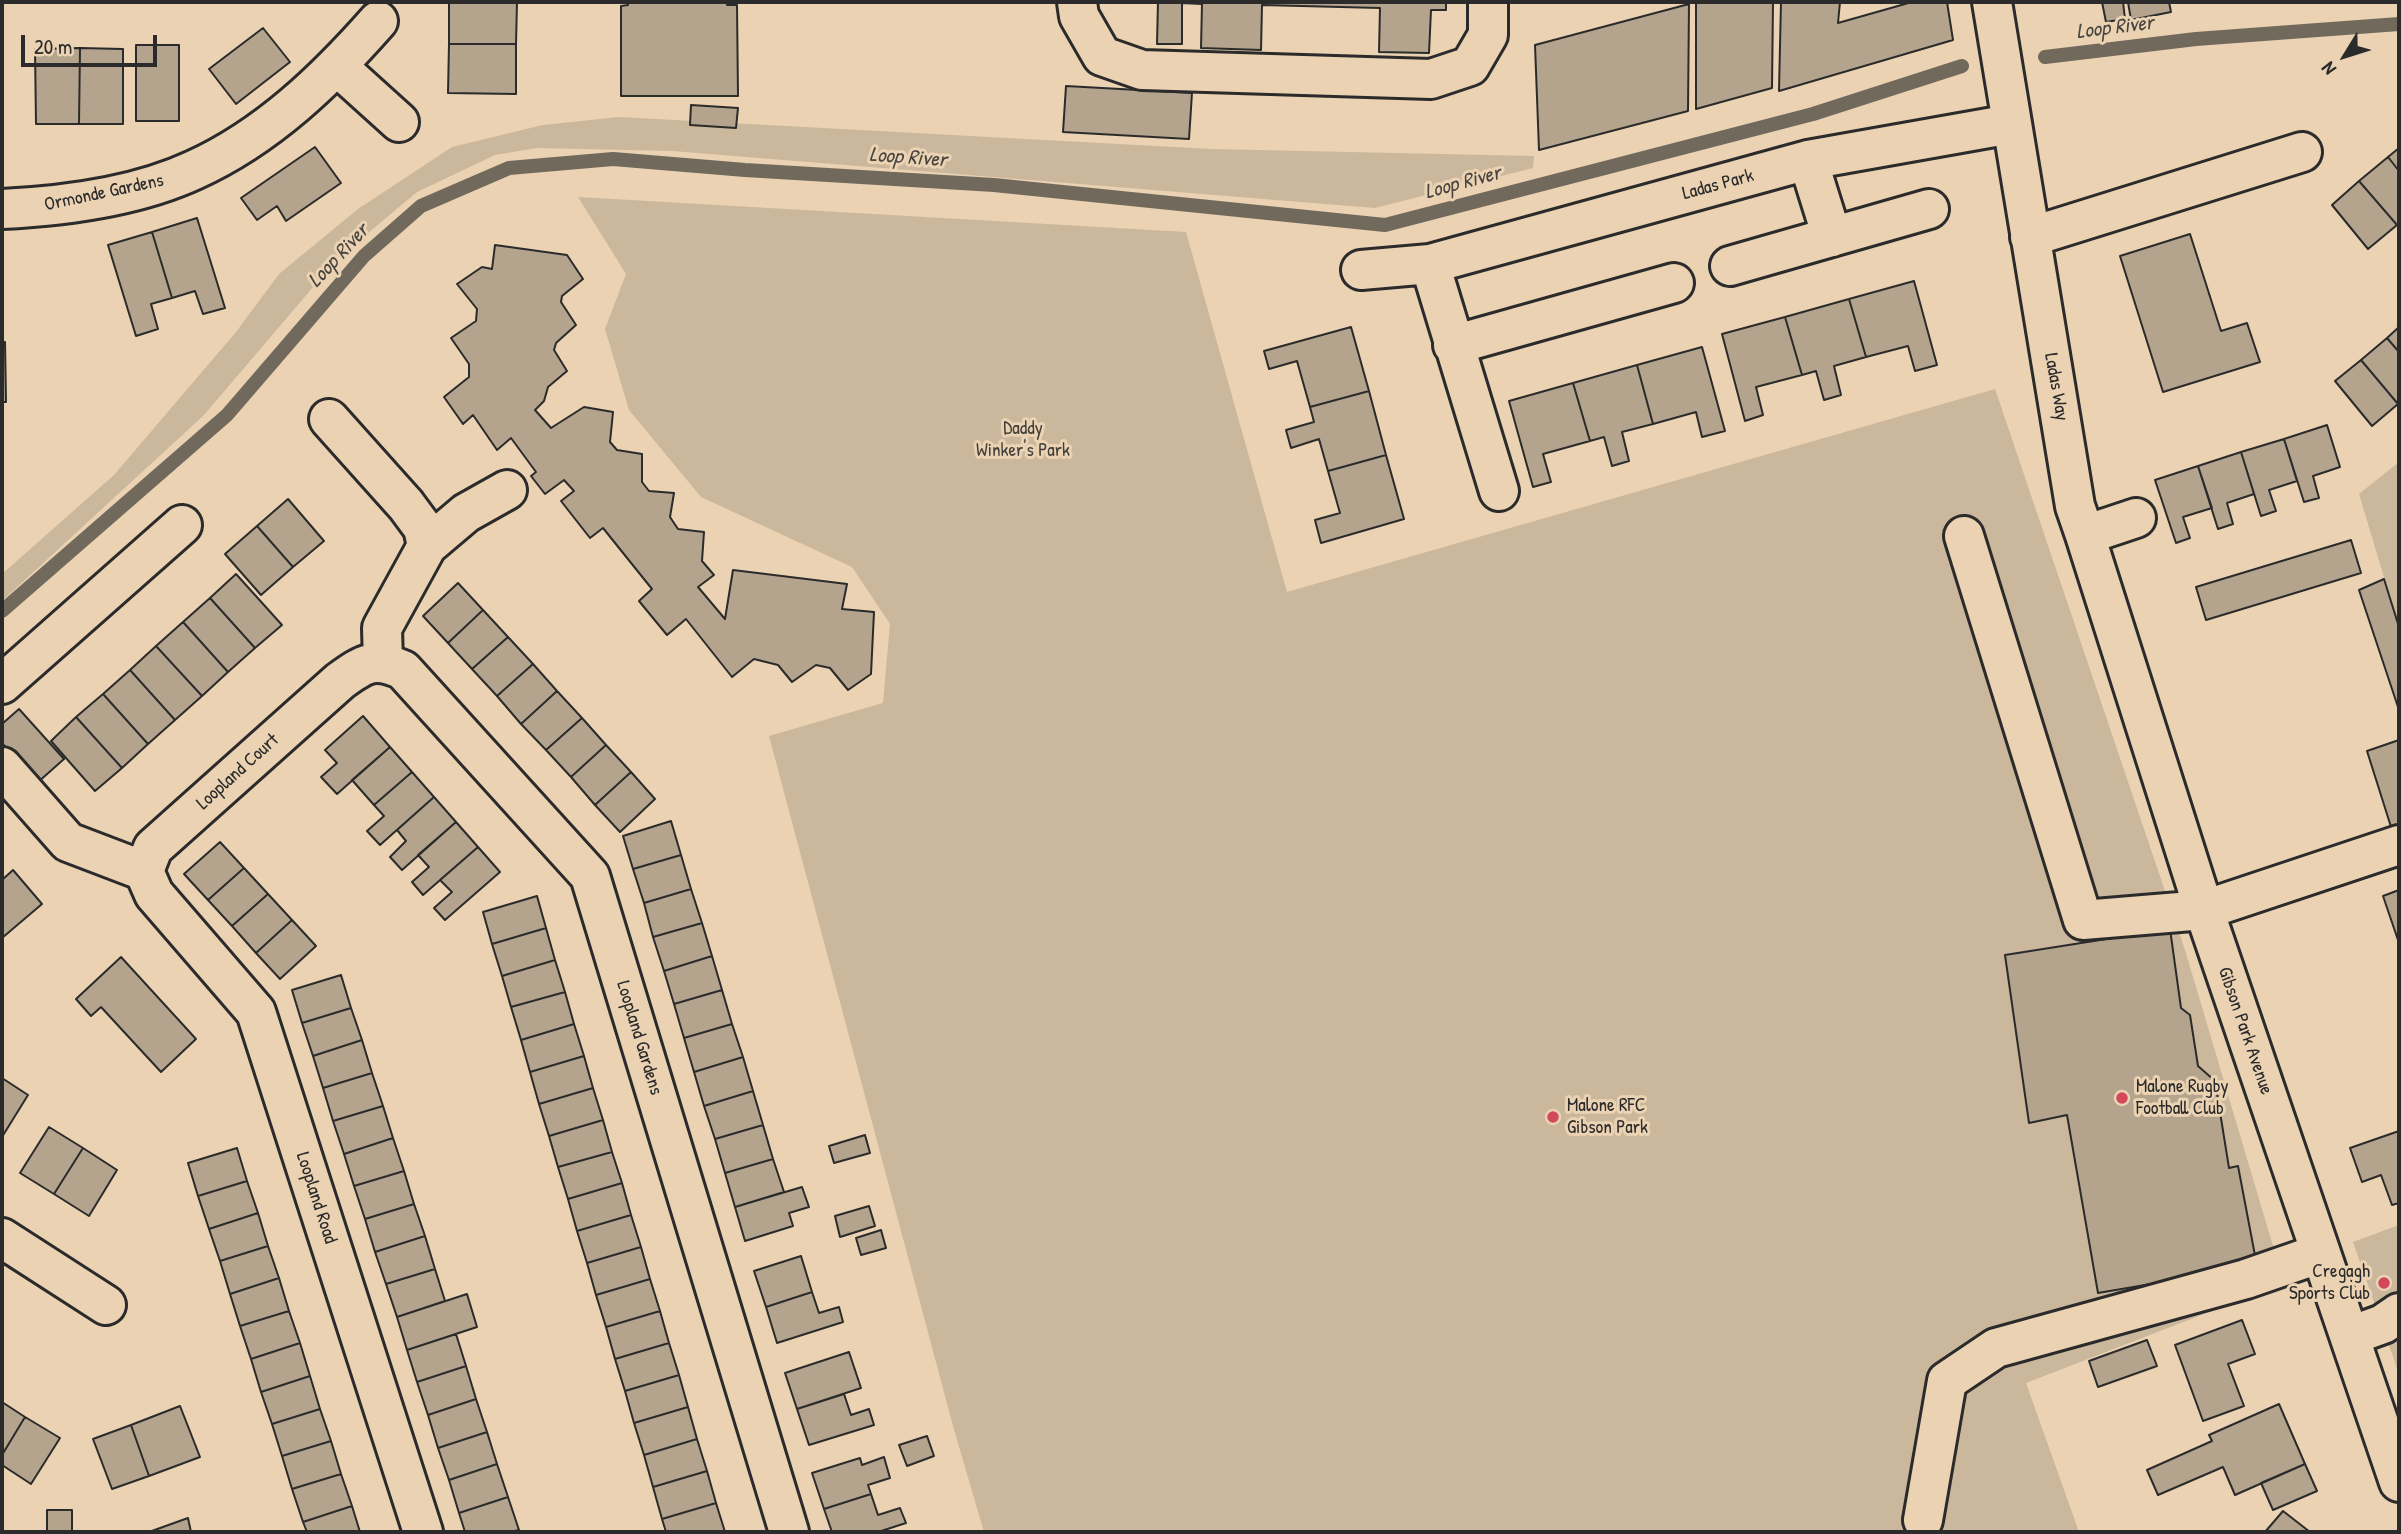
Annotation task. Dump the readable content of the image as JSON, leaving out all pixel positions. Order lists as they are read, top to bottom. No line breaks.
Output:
{"streets":{"street":["Ladas Park","Ormonde Gardens","Ladas Way","Loopland Court","Gibson Park Avenue","Loopland Gardens","Loopland Road"]},"crossings":[["Ladas Park","Ladas Way"],["Ladas Way","Gibson Park Avenue"],["Loopland Court","Loopland Gardens"],["Loopland Court","Loopland Road"]],"water":["Loop River"],"parks":["Daddy Winker's Park"],"places":["Malone Rugby Football Club","Malone RFC Gibson Park","Cregagh Sports Club"],"scale_bar":"20 m","north":"bottom left"}
